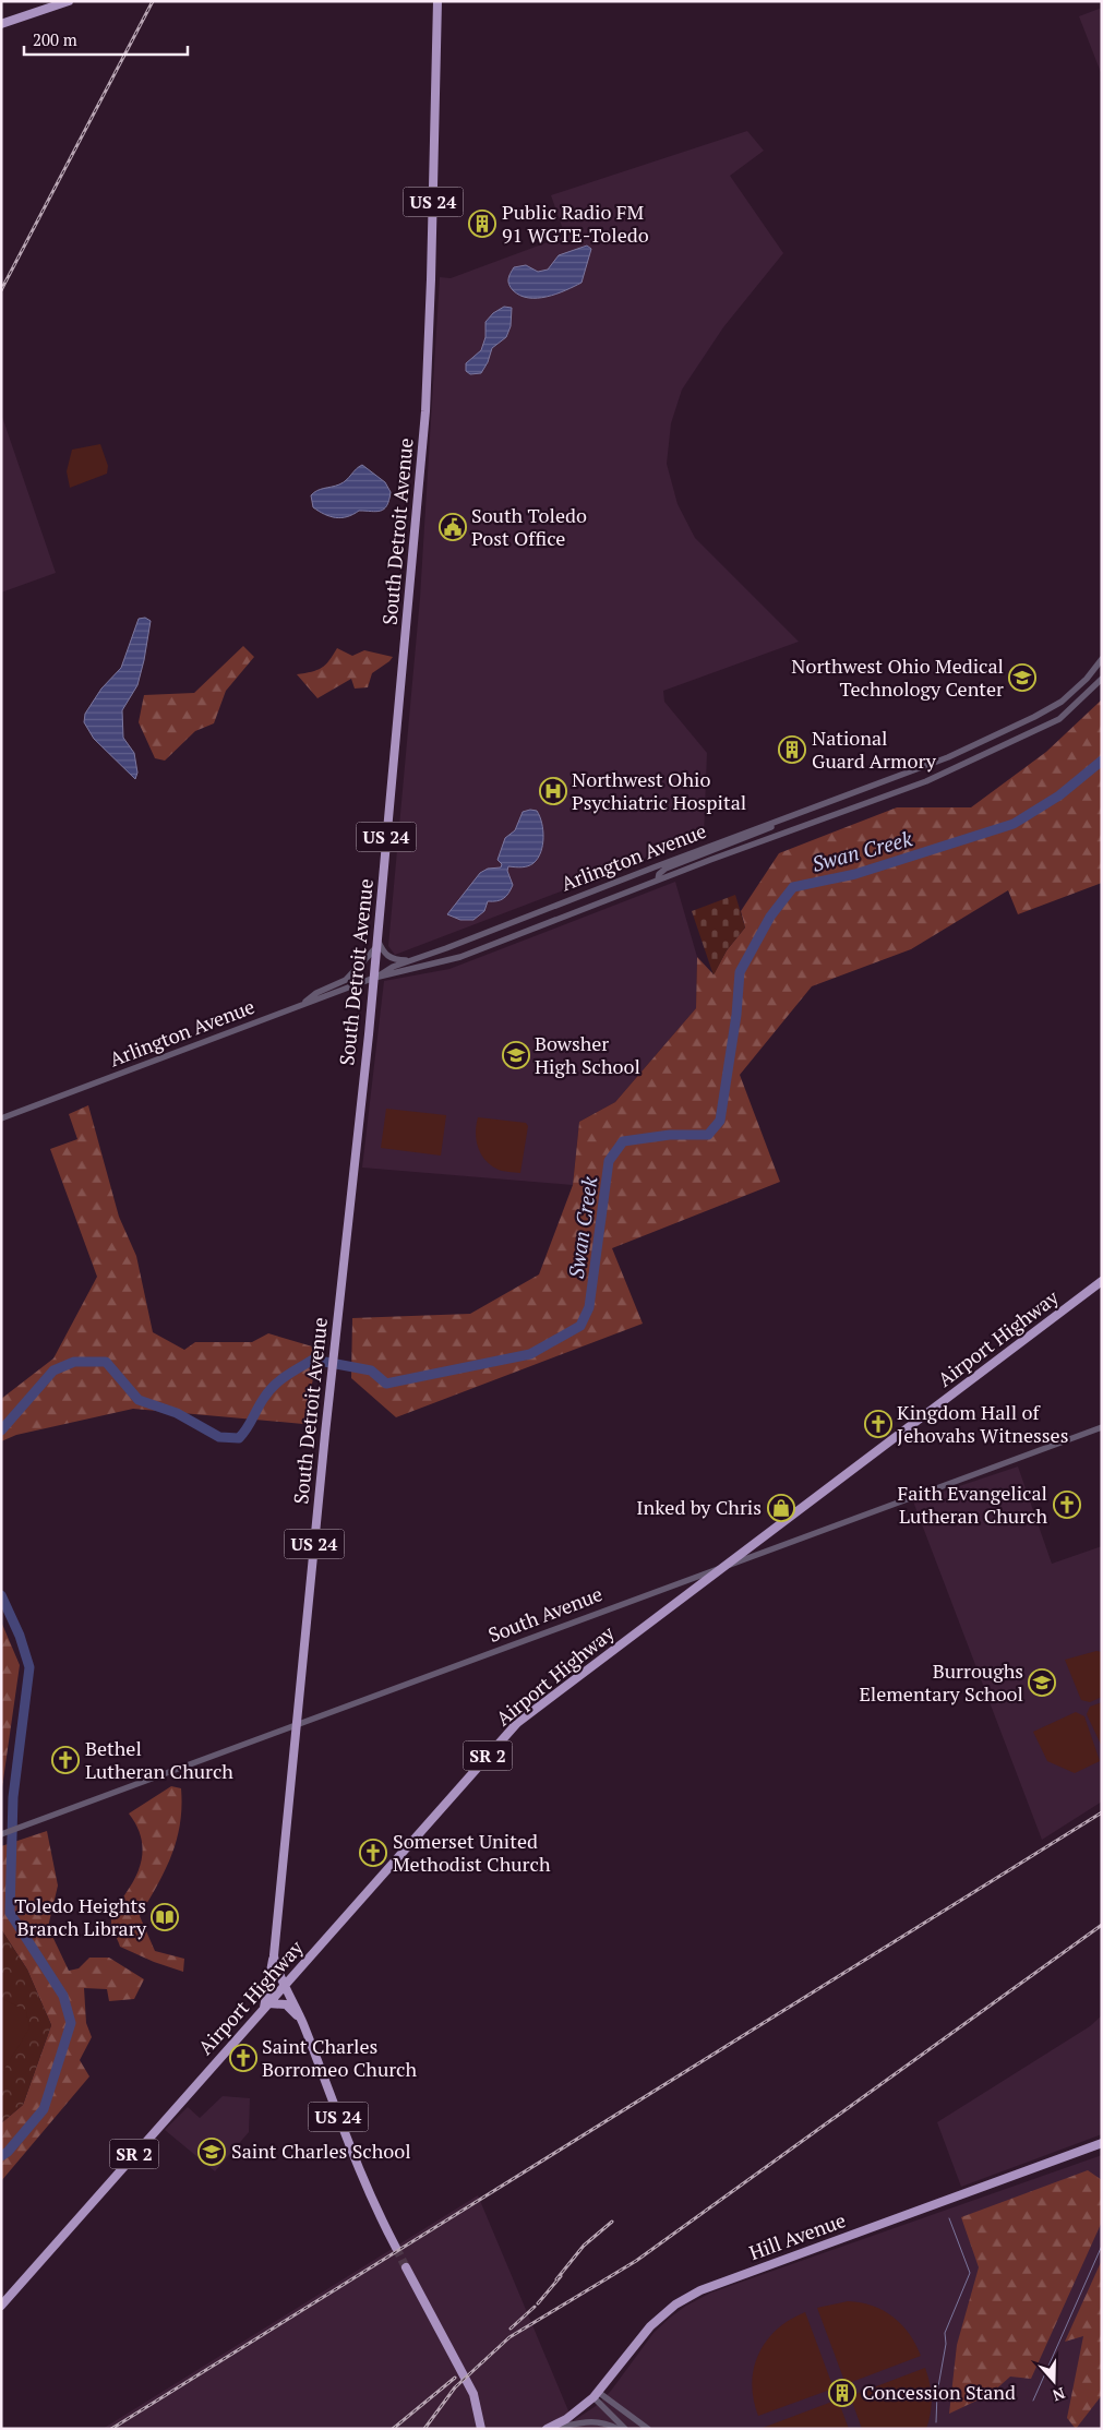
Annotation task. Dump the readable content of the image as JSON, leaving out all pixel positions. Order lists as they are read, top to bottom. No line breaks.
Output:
{"streets":{"main road":["US 24","South Detroit Avenue","Airport Highway","SR 2","Hill Avenue"],"street":["Arlington Avenue","South Avenue"]},"crossings":[["US 24","South Detroit Avenue"],["US 24","Airport Highway"],["South Detroit Avenue","Arlington Avenue"],["South Detroit Avenue","South Avenue"],["Airport Highway","South Avenue"]],"water":["Swan Creek"],"places":{"building":["Public Radio FM 91 WGTE-Toledo","National Guard Armory","Concession Stand"],"public building":["South Toledo Post Office"],"school or university":["Northwest Ohio Medical Technology Center","Bowsher High School","Burroughs Elementary School","Saint Charles School"],"hospital":["Northwest Ohio Psychiatric Hospital"],"church":["Kingdom Hall of Jehovahs Witnesses","Faith Evangelical Lutheran Church","Bethel Lutheran Church","Somerset United Methodist Church","Saint Charles Borromeo Church"],"shop":["Inked by Chris"],"library":["Toledo Heights Branch Library"]},"scale_bar":"200 m","north":"bottom"}
